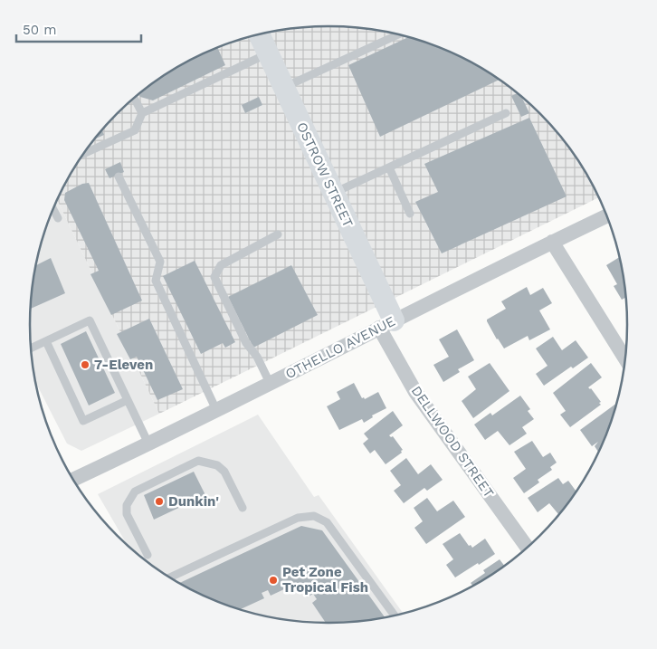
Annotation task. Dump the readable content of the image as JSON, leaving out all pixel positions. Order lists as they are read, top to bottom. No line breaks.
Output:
{"streets":{"street":["OSTROW STREET","OTHELLO AVENUE","DELLWOOD STREET"]},"crossings":[["OSTROW STREET","OTHELLO AVENUE"],["OSTROW STREET","DELLWOOD STREET"],["OTHELLO AVENUE","DELLWOOD STREET"]],"places":["7-Eleven","Dunkin'","Pet Zone Tropical Fish"],"scale_bar":"50 m"}
